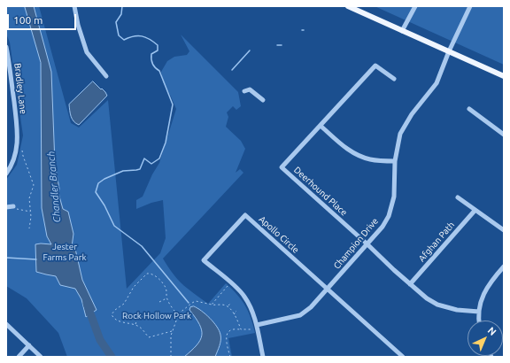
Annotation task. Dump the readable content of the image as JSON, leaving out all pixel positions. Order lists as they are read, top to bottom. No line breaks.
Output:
{"streets":{"street":["Bradley Lane","Deerhound Place","Apollo Circle","Afghan Path","Champion Drive"]},"crossings":[["Deerhound Place","Afghan Path"],["Deerhound Place","Champion Drive"],["Apollo Circle","Champion Drive"]],"water":["Chandler Branch"],"parks":["Jester Farms Park","Rock Hollow Park"],"scale_bar":"100 m","north":"top right"}
